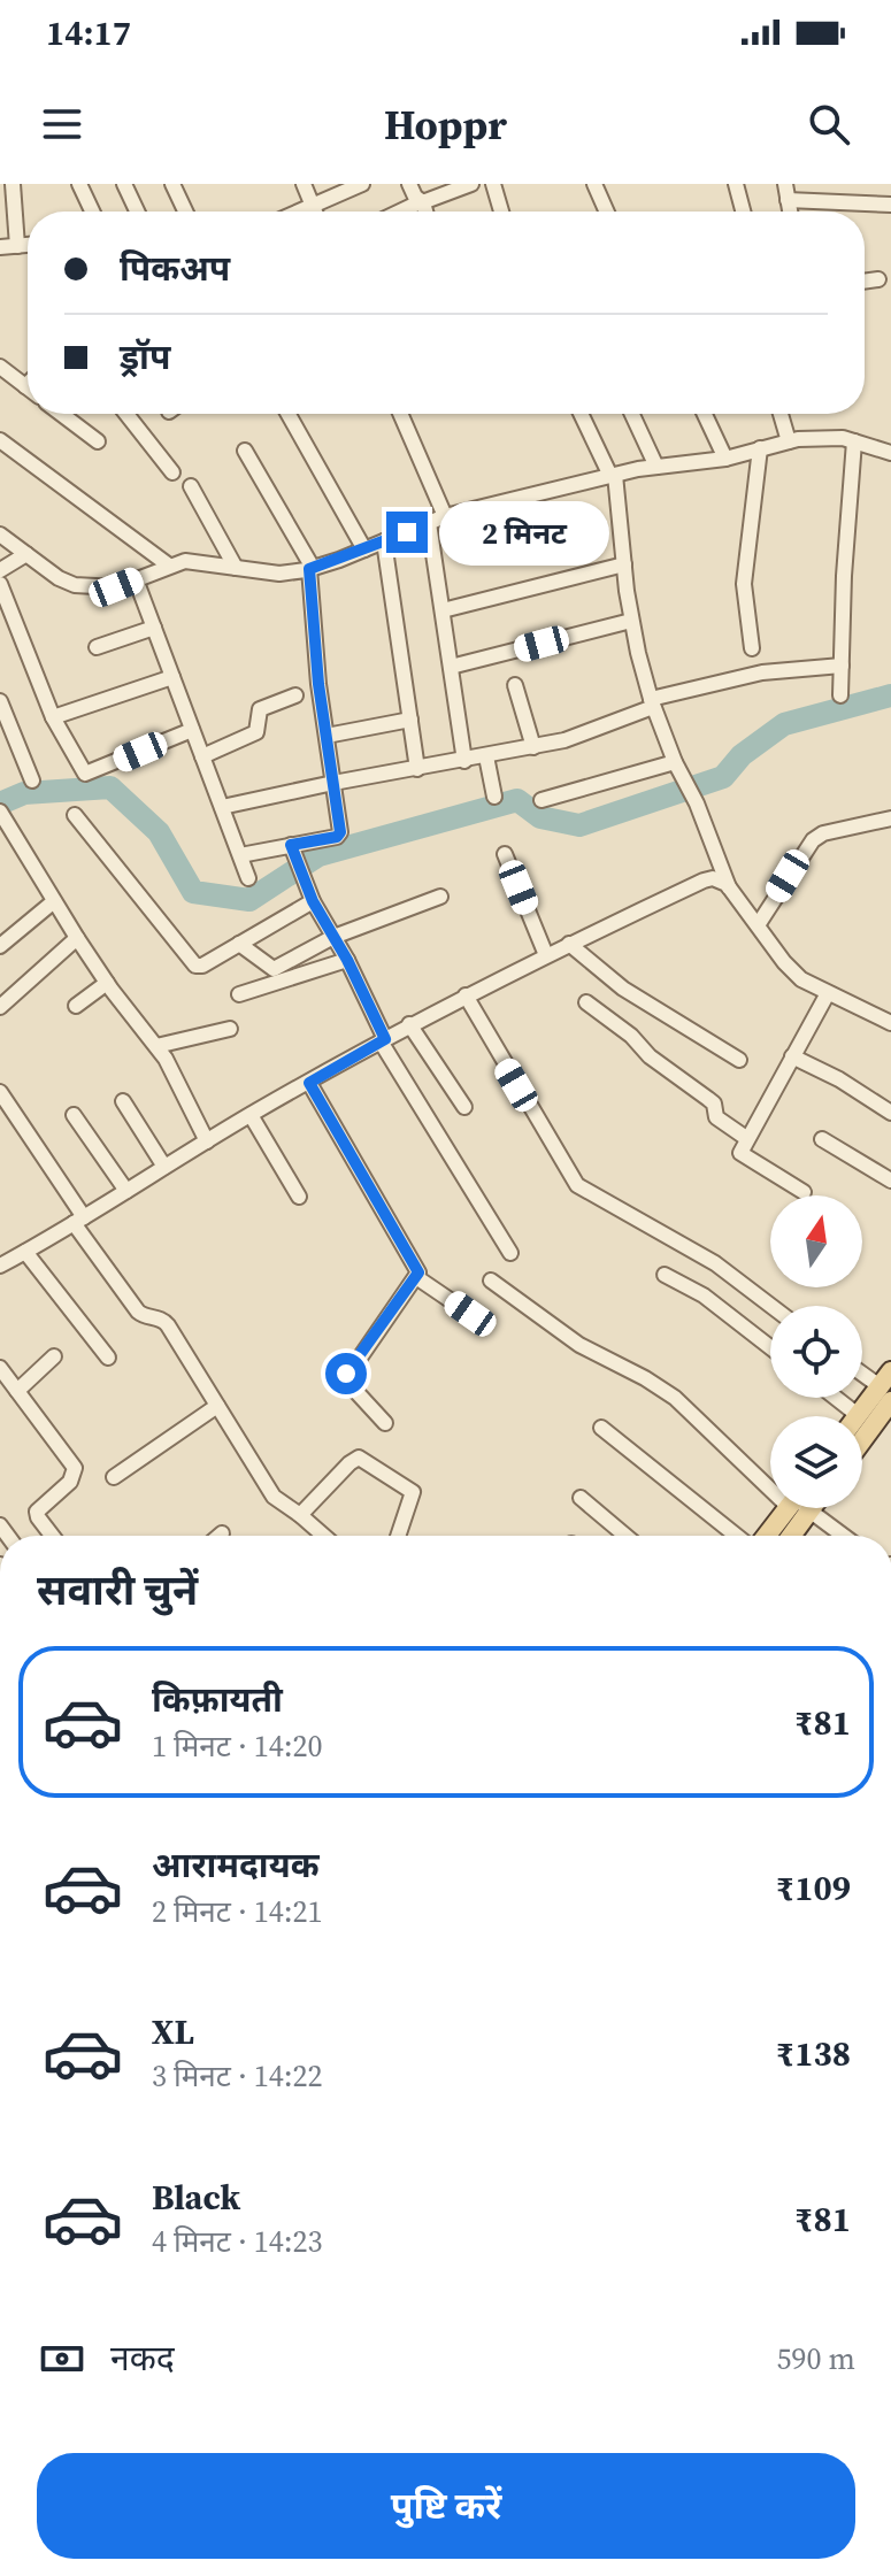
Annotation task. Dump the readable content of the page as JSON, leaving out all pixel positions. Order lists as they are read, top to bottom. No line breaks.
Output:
{"north":"top","page":{"status":"14:17","header":"Hoppr","banner":["पिकअप","ड्रॉप"],"bubble":"2 मिनट","heading":"सवारी चुनें","list":[{"name":"किफ़ायती","note":"1 मिनट · 14:20","value":"₹81"},{"name":"आरामदायक","note":"2 मिनट · 14:21","value":"₹109"},{"name":"XL","note":"3 मिनट · 14:22","value":"₹138"},{"name":"Black","note":"4 मिनट · 14:23","value":"₹81"}],"pay":["नकद","590 m"],"buttons":"पुष्टि करें"}}
